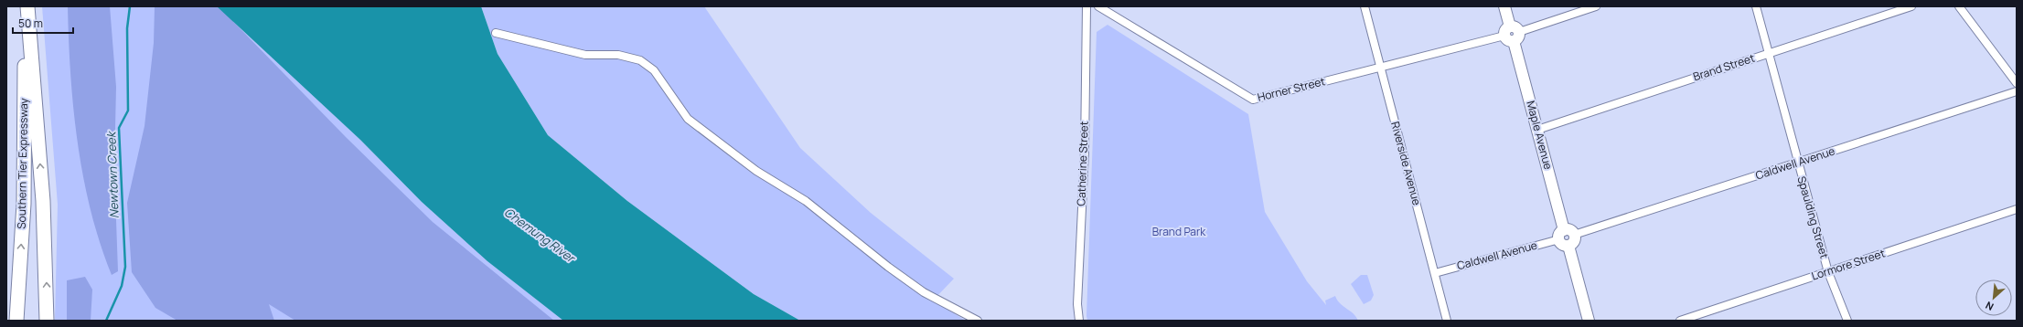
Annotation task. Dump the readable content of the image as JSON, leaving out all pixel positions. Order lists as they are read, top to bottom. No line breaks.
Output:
{"streets":{"highway":["Southern Tier Expressway"],"main road":["Maple Avenue"],"street":["Brand Street","Horner Street","Catherine Street","Riverside Avenue","Caldwell Avenue","Spaulding Street","Lormore Street"]},"crossings":[["Brand Street","Maple Avenue"],["Brand Street","Spaulding Street"],["Horner Street","Maple Avenue"],["Horner Street","Riverside Avenue"],["Maple Avenue","Caldwell Avenue"],["Riverside Avenue","Caldwell Avenue"],["Caldwell Avenue","Spaulding Street"],["Spaulding Street","Lormore Street"]],"water":["Newtown Creek","Chemung River"],"parks":["Brand Park"],"scale_bar":"50 m","north":"bottom left"}
